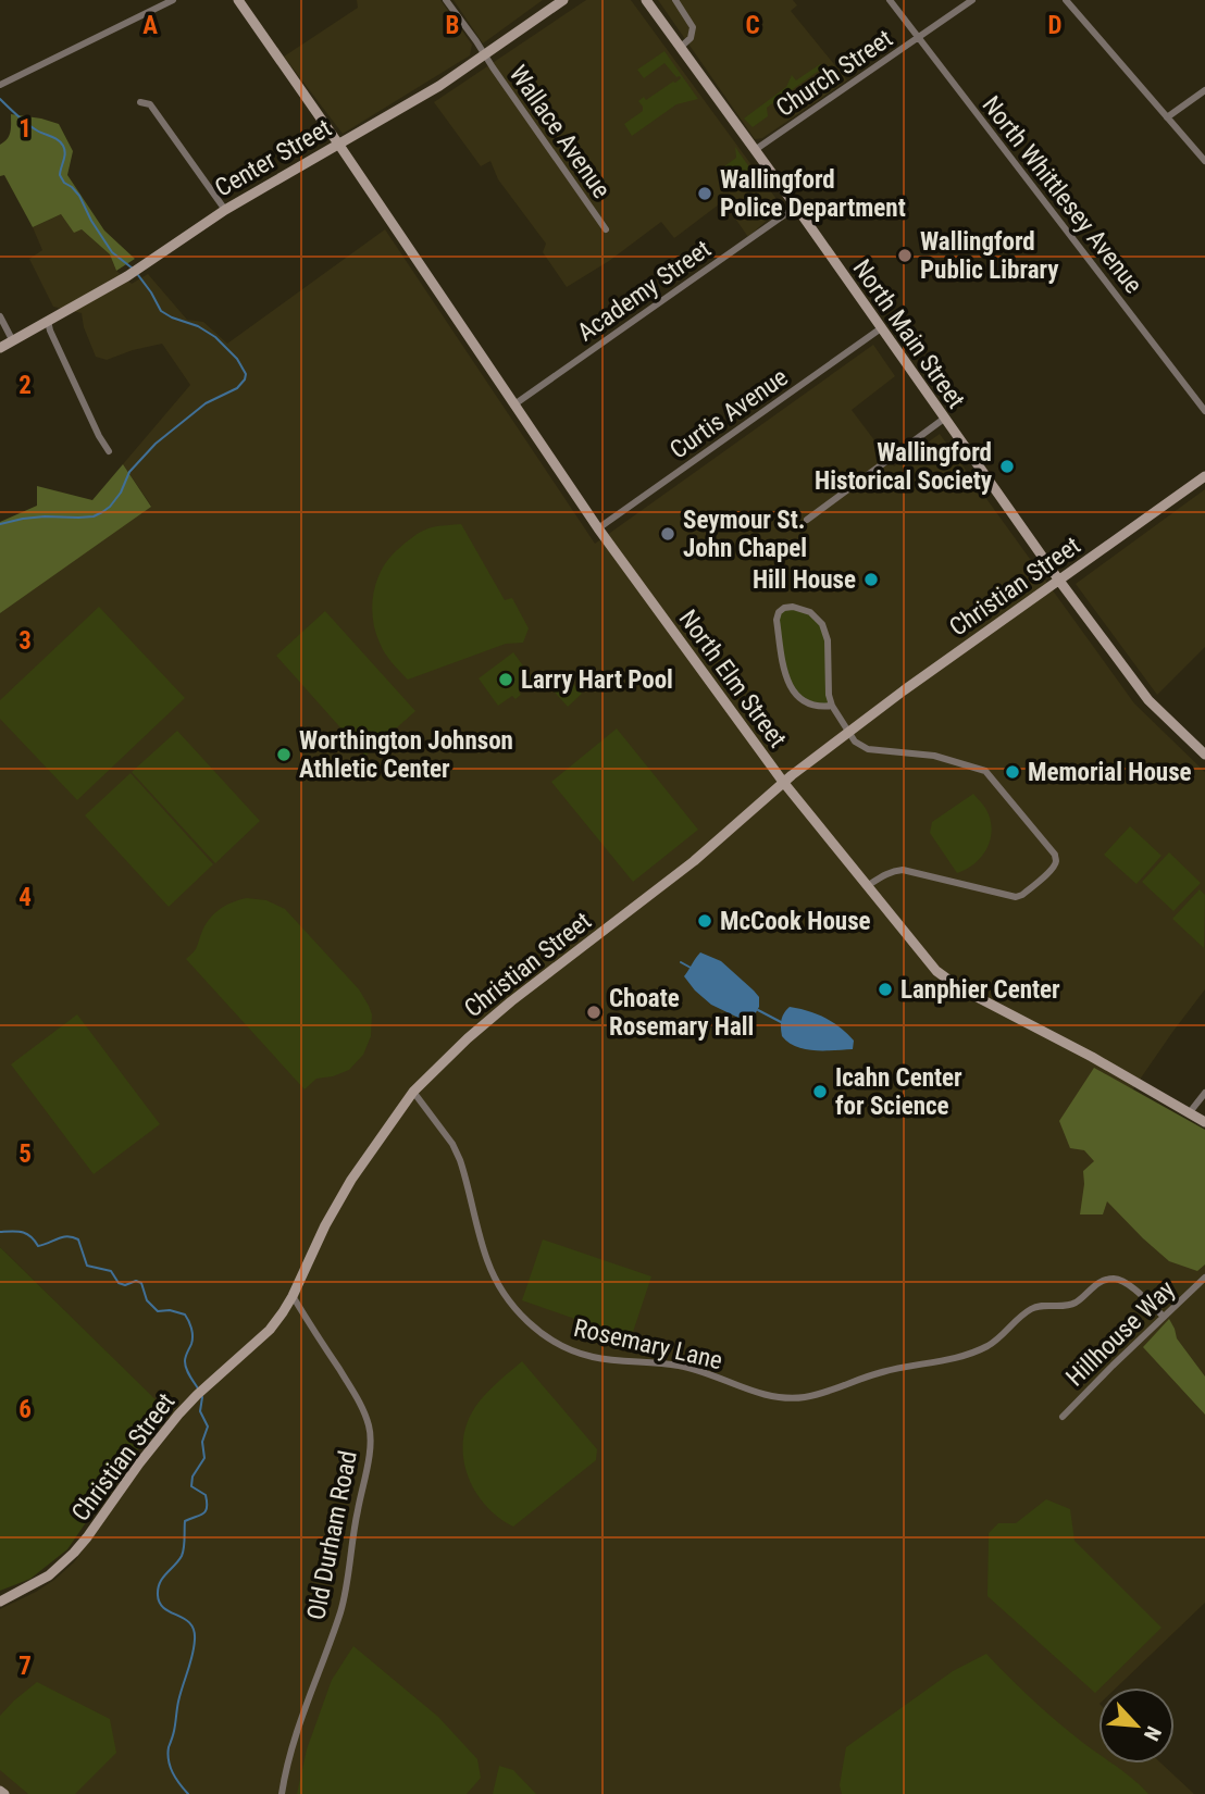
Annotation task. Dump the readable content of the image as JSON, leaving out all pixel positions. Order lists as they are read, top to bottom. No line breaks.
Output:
{"streets":{"main road":["Center Street","North Main Street","Christian Street","North Elm Street"],"street":["Church Street","Wallace Avenue","North Whittlesey Avenue","Academy Street","Curtis Avenue","Hillhouse Way","Rosemary Lane","Old Durham Road"]},"crossings":[["Church Street","North Whittlesey Avenue"],["Church Street","North Main Street"],["Wallace Avenue","Center Street"],["Center Street","North Elm Street"],["Academy Street","North Main Street"],["Academy Street","North Elm Street"],["North Main Street","Curtis Avenue"],["North Main Street","Christian Street"],["Curtis Avenue","North Elm Street"],["Christian Street","North Elm Street"],["Christian Street","Rosemary Lane"],["Christian Street","Old Durham Road"],["Hillhouse Way","Rosemary Lane"]],"places":["Wallingford Police Department","Wallingford Public Library","Wallingford Historical Society","Seymour St. John Chapel","Hill House","Larry Hart Pool","Worthington Johnson Athletic Center","Memorial House","McCook House","Lanphier Center","Choate Rosemary Hall","Icahn Center for Science"],"north":"bottom right","grid":{"columns":["A","B","C","D"],"rows":["1","2","3","4","5","6","7"]}}
